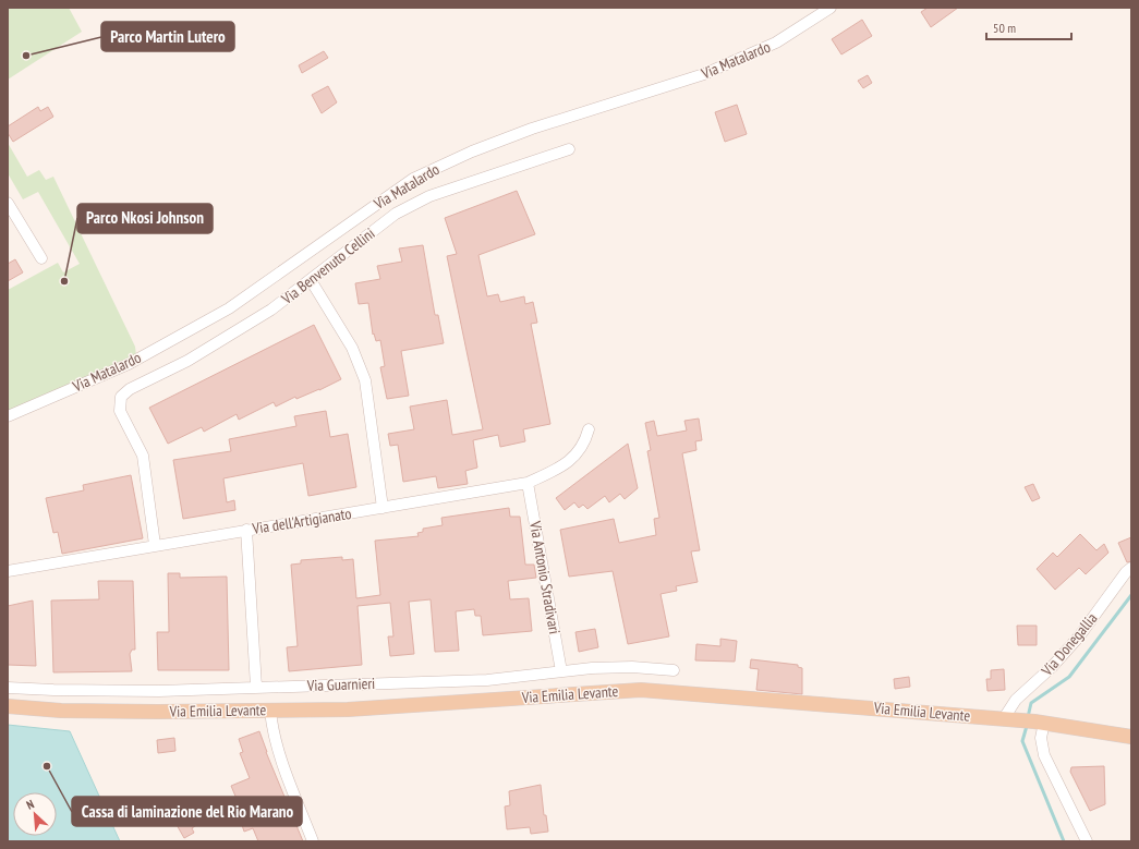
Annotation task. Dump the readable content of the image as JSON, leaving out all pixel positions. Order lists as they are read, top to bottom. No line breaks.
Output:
{"streets":{"main road":["Via Emilia Levante"],"street":["Via Matalardo","Via Benvenuto Cellini","Via dell'Artigianato","Via Antonio Stradivari","Via Donegallia","Via Guarnieri"]},"crossings":[["Via Benvenuto Cellini","Via dell'Artigianato"],["Via dell'Artigianato","Via Antonio Stradivari"],["Via Antonio Stradivari","Via Guarnieri"],["Via Donegallia","Via Emilia Levante"]],"places":["Parco Martin Lutero","Parco Nkosi Johnson","Cassa di laminazione del Rio Marano"],"scale_bar":"50 m","north":"top left"}
